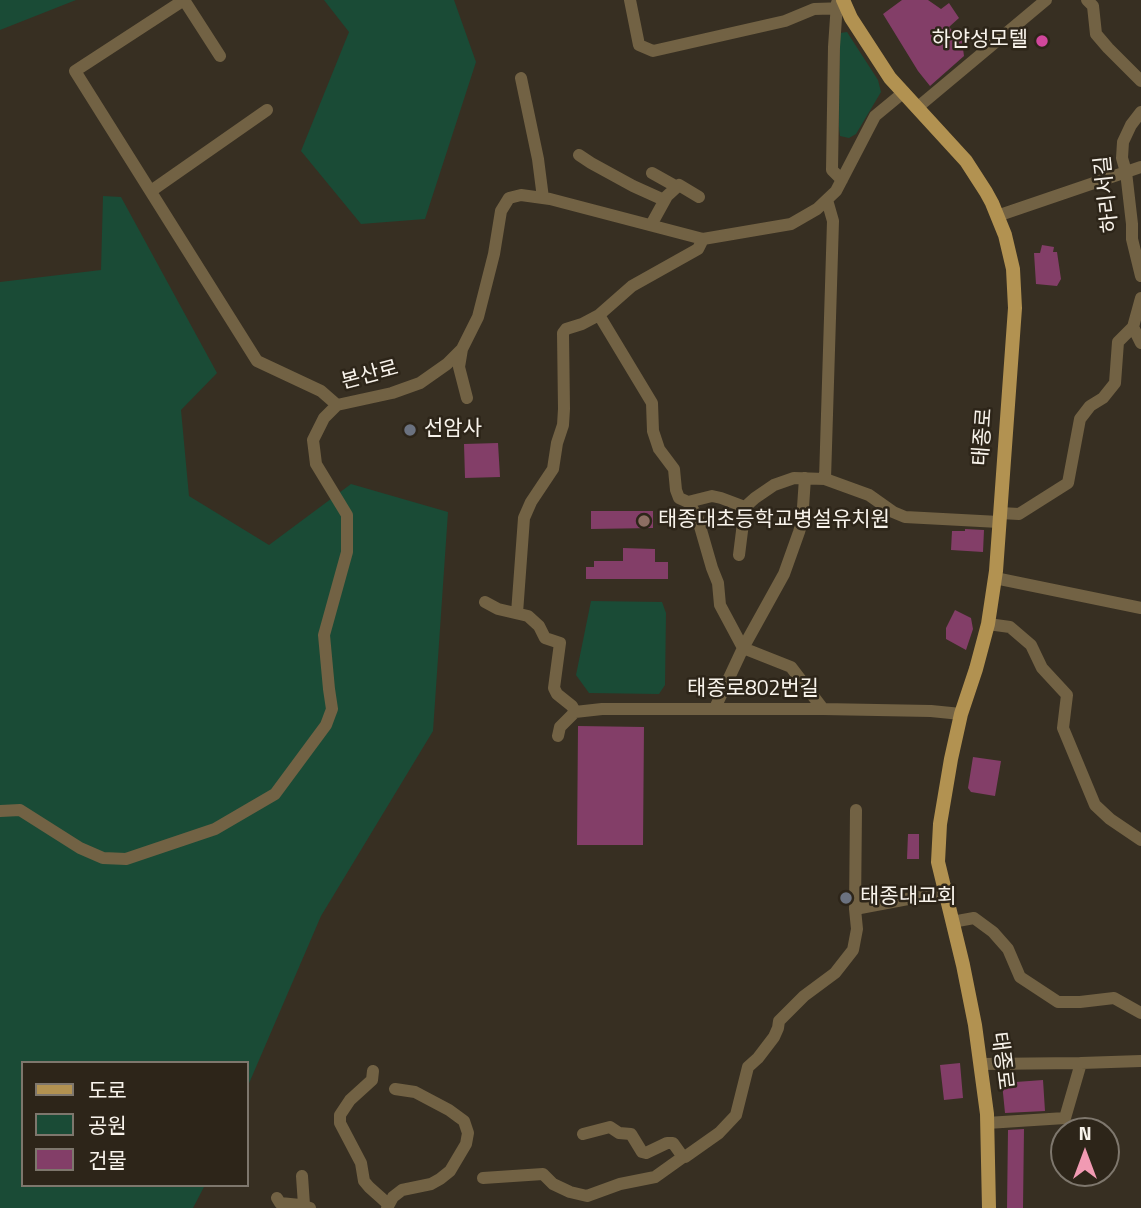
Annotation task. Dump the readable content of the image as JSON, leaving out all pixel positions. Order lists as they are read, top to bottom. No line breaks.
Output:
{"streets":{"main road":["태종로"],"street":["하리서길","본산로","태종로802번길"]},"crossings":[["본산로","태종로"],["태종로","태종로802번길"]],"places":["하얀성모텔","선암사","태종대초등학교병설유치원","태종대교회"],"legend":["도로","공원","건물"],"north":"top"}
